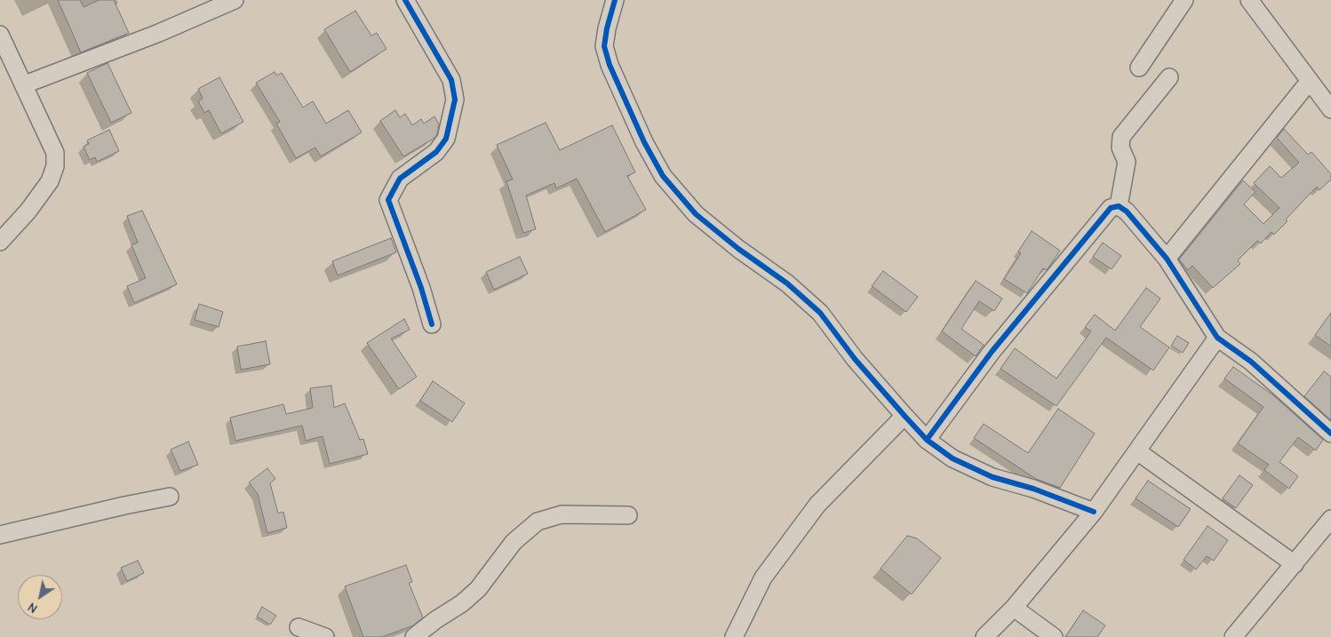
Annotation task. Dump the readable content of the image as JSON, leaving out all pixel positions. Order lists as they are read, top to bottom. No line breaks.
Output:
{"north":"bottom left"}
